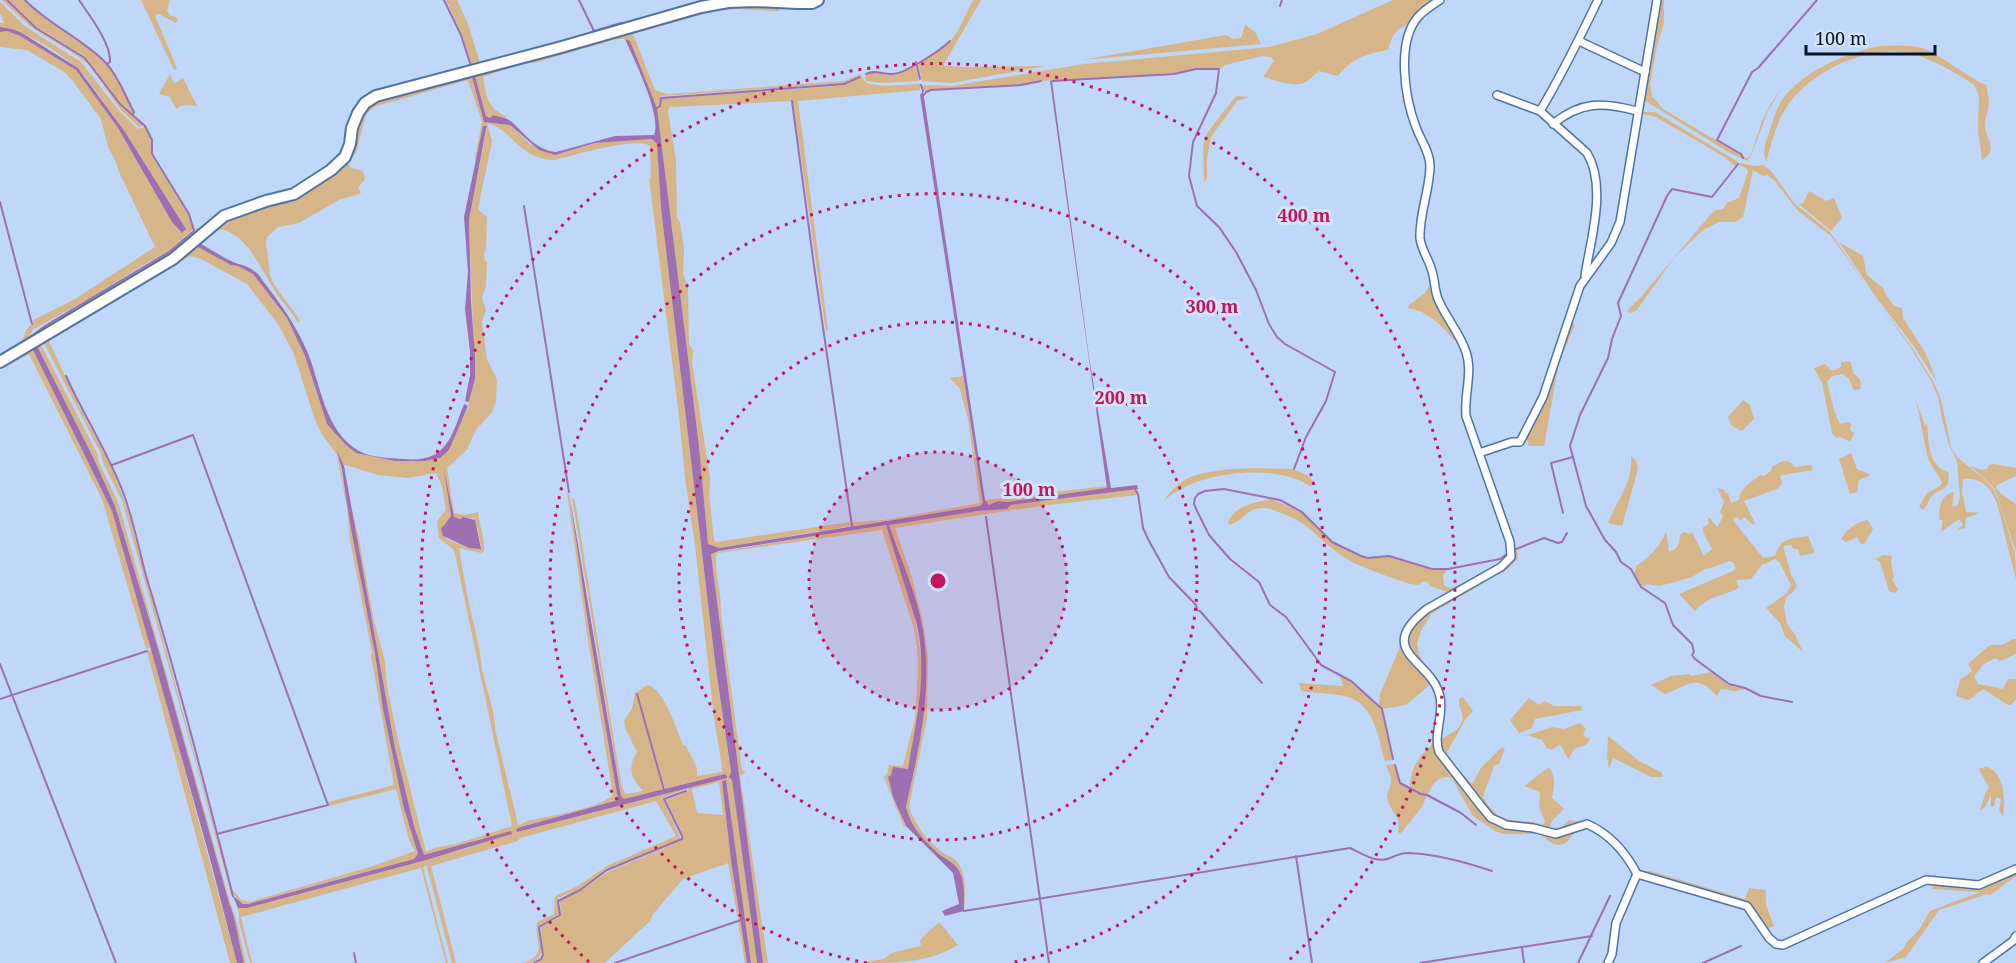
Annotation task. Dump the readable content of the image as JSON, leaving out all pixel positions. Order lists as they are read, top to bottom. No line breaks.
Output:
{"scale_bar":"100 m","rings":["400 m","300 m","200 m","100 m"]}
